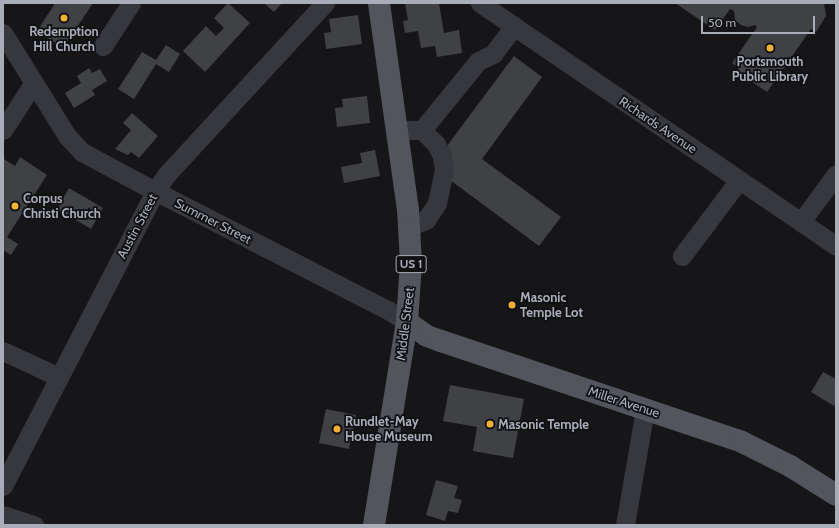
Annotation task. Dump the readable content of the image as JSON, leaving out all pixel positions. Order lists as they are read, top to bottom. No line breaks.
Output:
{"streets":{"main road":["US 1","Middle Street","Miller Avenue"],"street":["Richards Avenue","Summer Street","Austin Street"]},"crossings":[["Summer Street","Austin Street"],["Summer Street","Middle Street"],["Summer Street","Miller Avenue"],["Middle Street","Miller Avenue"]],"places":["Redemption Hill Church","Portsmouth Public Library","Corpus Christi Church","Masonic Temple Lot","Masonic Temple","Rundlet-May House Museum"],"scale_bar":"50 m"}
